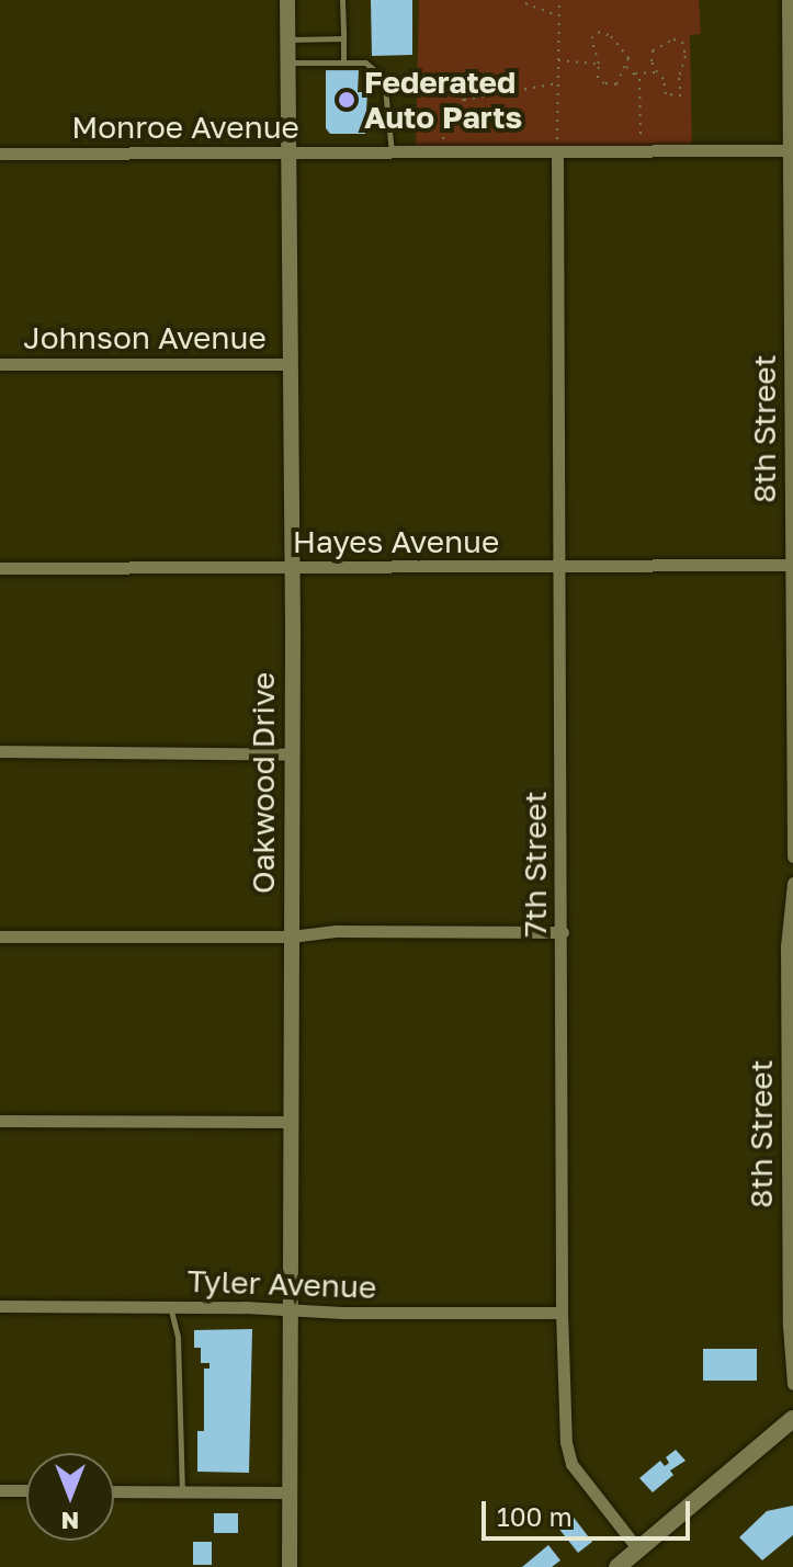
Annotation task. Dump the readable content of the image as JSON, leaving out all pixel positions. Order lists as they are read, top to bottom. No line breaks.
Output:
{"streets":{"street":["Monroe Avenue","Johnson Avenue","8th Street","Hayes Avenue","Oakwood Drive","7th Street","Tyler Avenue"]},"crossings":[["Monroe Avenue","8th Street"],["Monroe Avenue","Oakwood Drive"],["Monroe Avenue","7th Street"],["Johnson Avenue","Oakwood Drive"],["8th Street","Hayes Avenue"],["Hayes Avenue","Oakwood Drive"],["Hayes Avenue","7th Street"],["Oakwood Drive","Tyler Avenue"],["7th Street","Tyler Avenue"]],"places":["Federated Auto Parts"],"scale_bar":"100 m","north":"bottom"}
